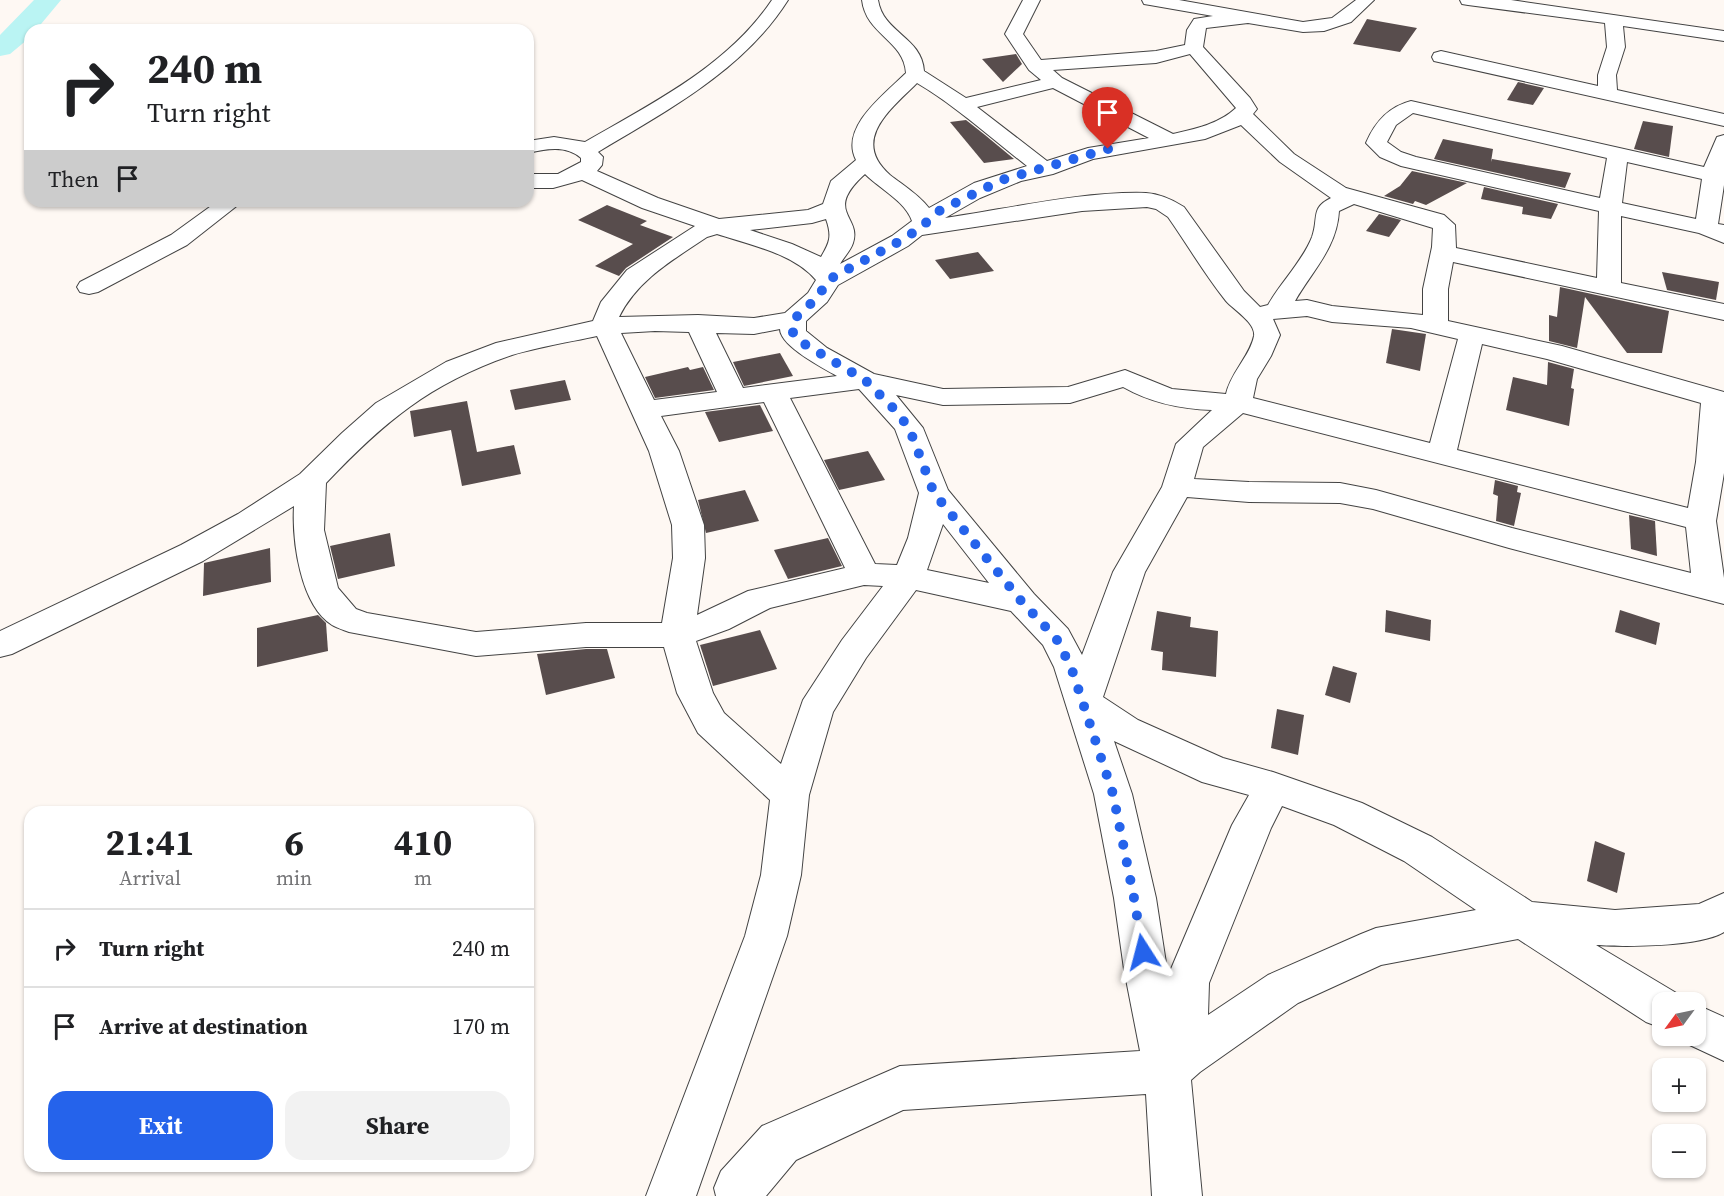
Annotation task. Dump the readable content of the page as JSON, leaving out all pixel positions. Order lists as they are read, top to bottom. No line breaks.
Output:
{"north":"bottom left","page":{"turn":["240 m","Turn right"],"then":"Then","eta":["21:41","Arrival","6","min","410","m"],"list":[{"name":"Turn right","value":"240 m"},{"name":"Arrive at destination","value":"170 m"}],"map_buttons":["+","−"],"buttons":["Exit","Share"]}}
